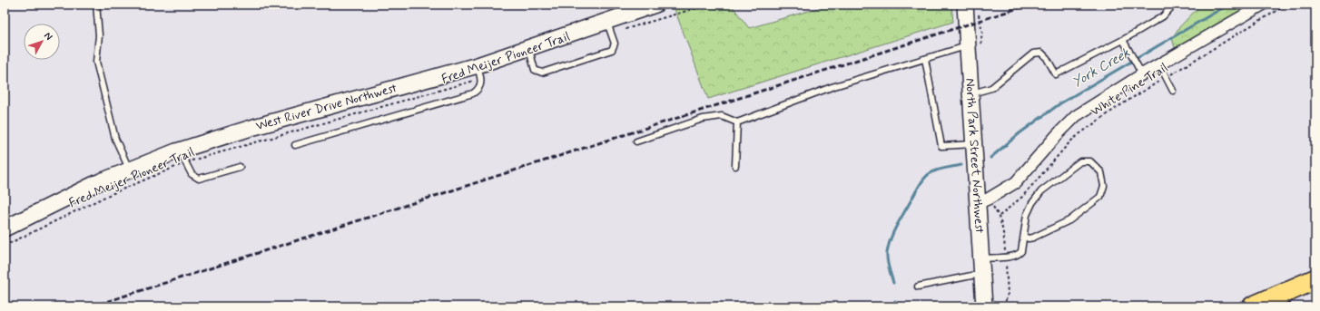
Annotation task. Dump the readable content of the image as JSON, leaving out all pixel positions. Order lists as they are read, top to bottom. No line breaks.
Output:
{"streets":{"main road":["West River Drive Northwest","North Park Street Northwest"],"path":["Fred Meijer Pioneer Trail","White Pine Trail"]},"crossings":[["Fred Meijer Pioneer Trail","West River Drive Northwest"]],"water":["York Creek"],"north":"top right"}
